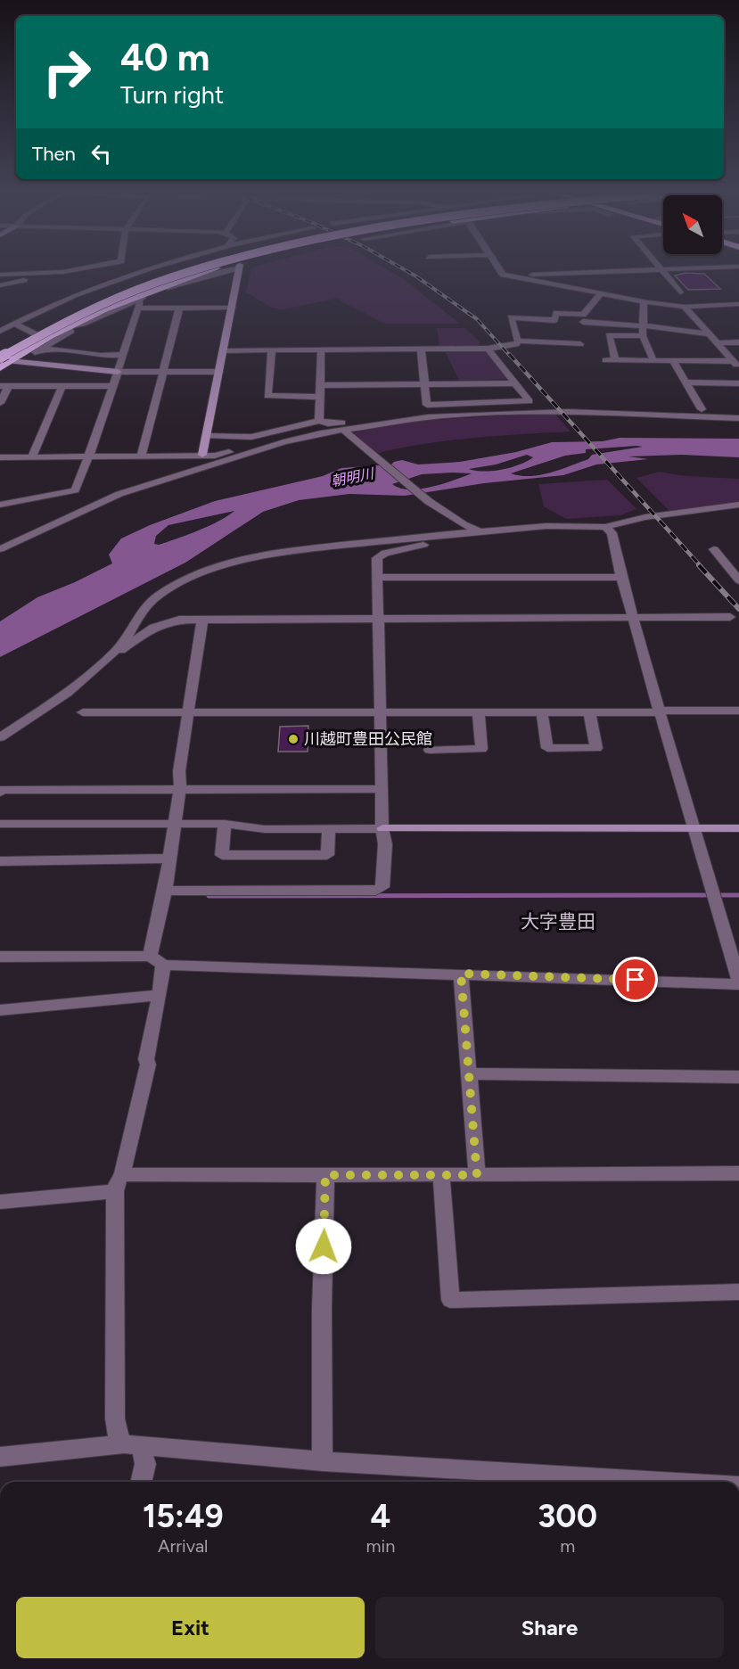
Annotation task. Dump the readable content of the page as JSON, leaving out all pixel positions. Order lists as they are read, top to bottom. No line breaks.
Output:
{"districts":["大字豊田"],"water":["朝明川"],"places":["川越町豊田公民館"],"north":"top left","page":{"turn":["40 m","Turn right"],"then":"Then","eta":["15:49","Arrival","4","min","300","m"],"buttons":["Exit","Share"]}}
